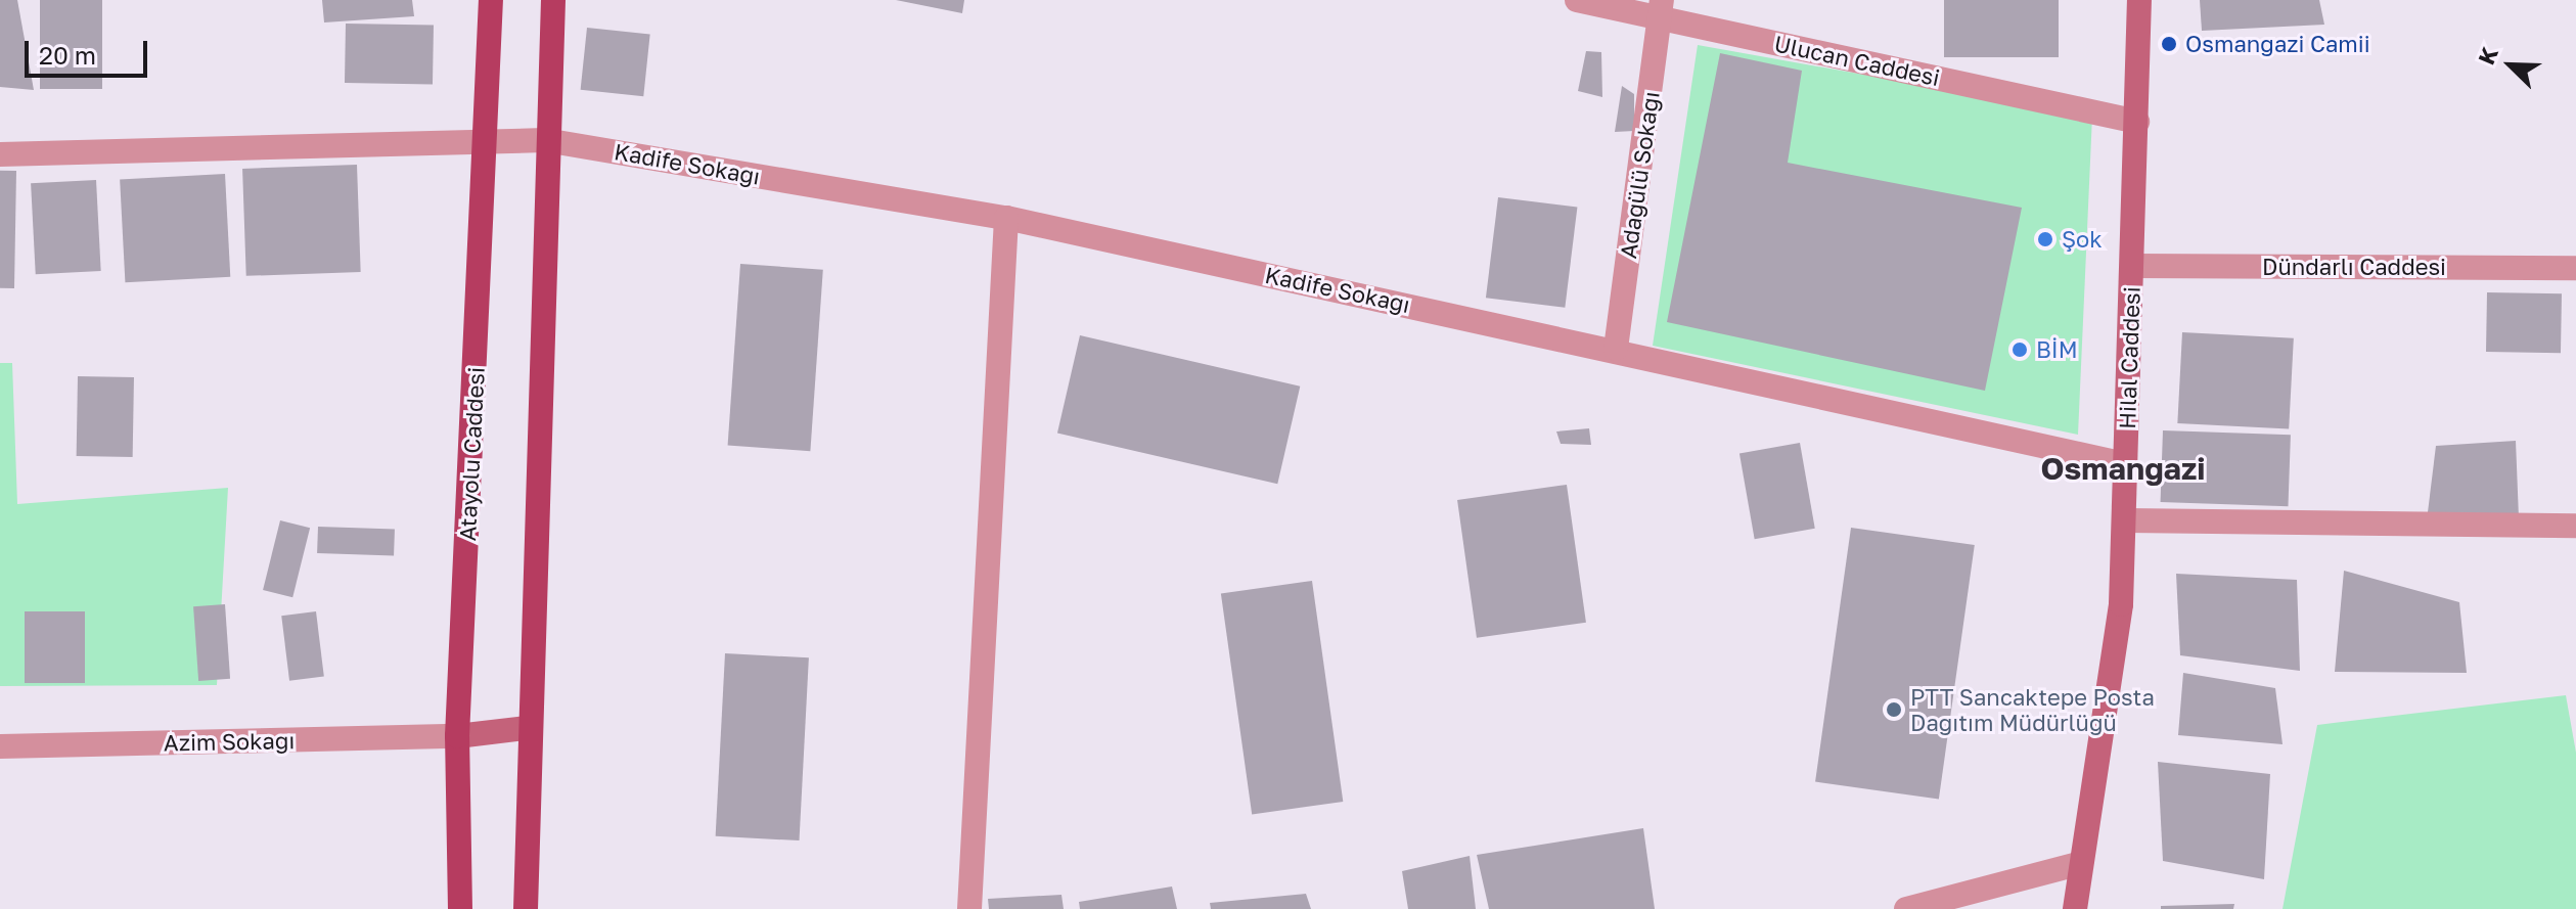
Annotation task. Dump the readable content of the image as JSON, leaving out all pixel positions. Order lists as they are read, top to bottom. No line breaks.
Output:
{"streets":{"main road":["Atayolu Caddesi"],"street":["Ulucan Caddesi","Kadife Sokağı","Adagülü Sokağı","Dündarlı Caddesi","Hilal Caddesi","Azim Sokağı"]},"crossings":[["Ulucan Caddesi","Adagülü Sokağı"],["Ulucan Caddesi","Hilal Caddesi"],["Kadife Sokağı","Adagülü Sokağı"],["Kadife Sokağı","Hilal Caddesi"],["Kadife Sokağı","Atayolu Caddesi"],["Dündarlı Caddesi","Hilal Caddesi"],["Atayolu Caddesi","Azim Sokağı"]],"districts":["Osmangazi"],"places":["Osmangazi Camii","Şok","BİM","PTT Sancaktepe Posta Dağıtım Müdürlüğü"],"scale_bar":"20 m","north":"top left"}
